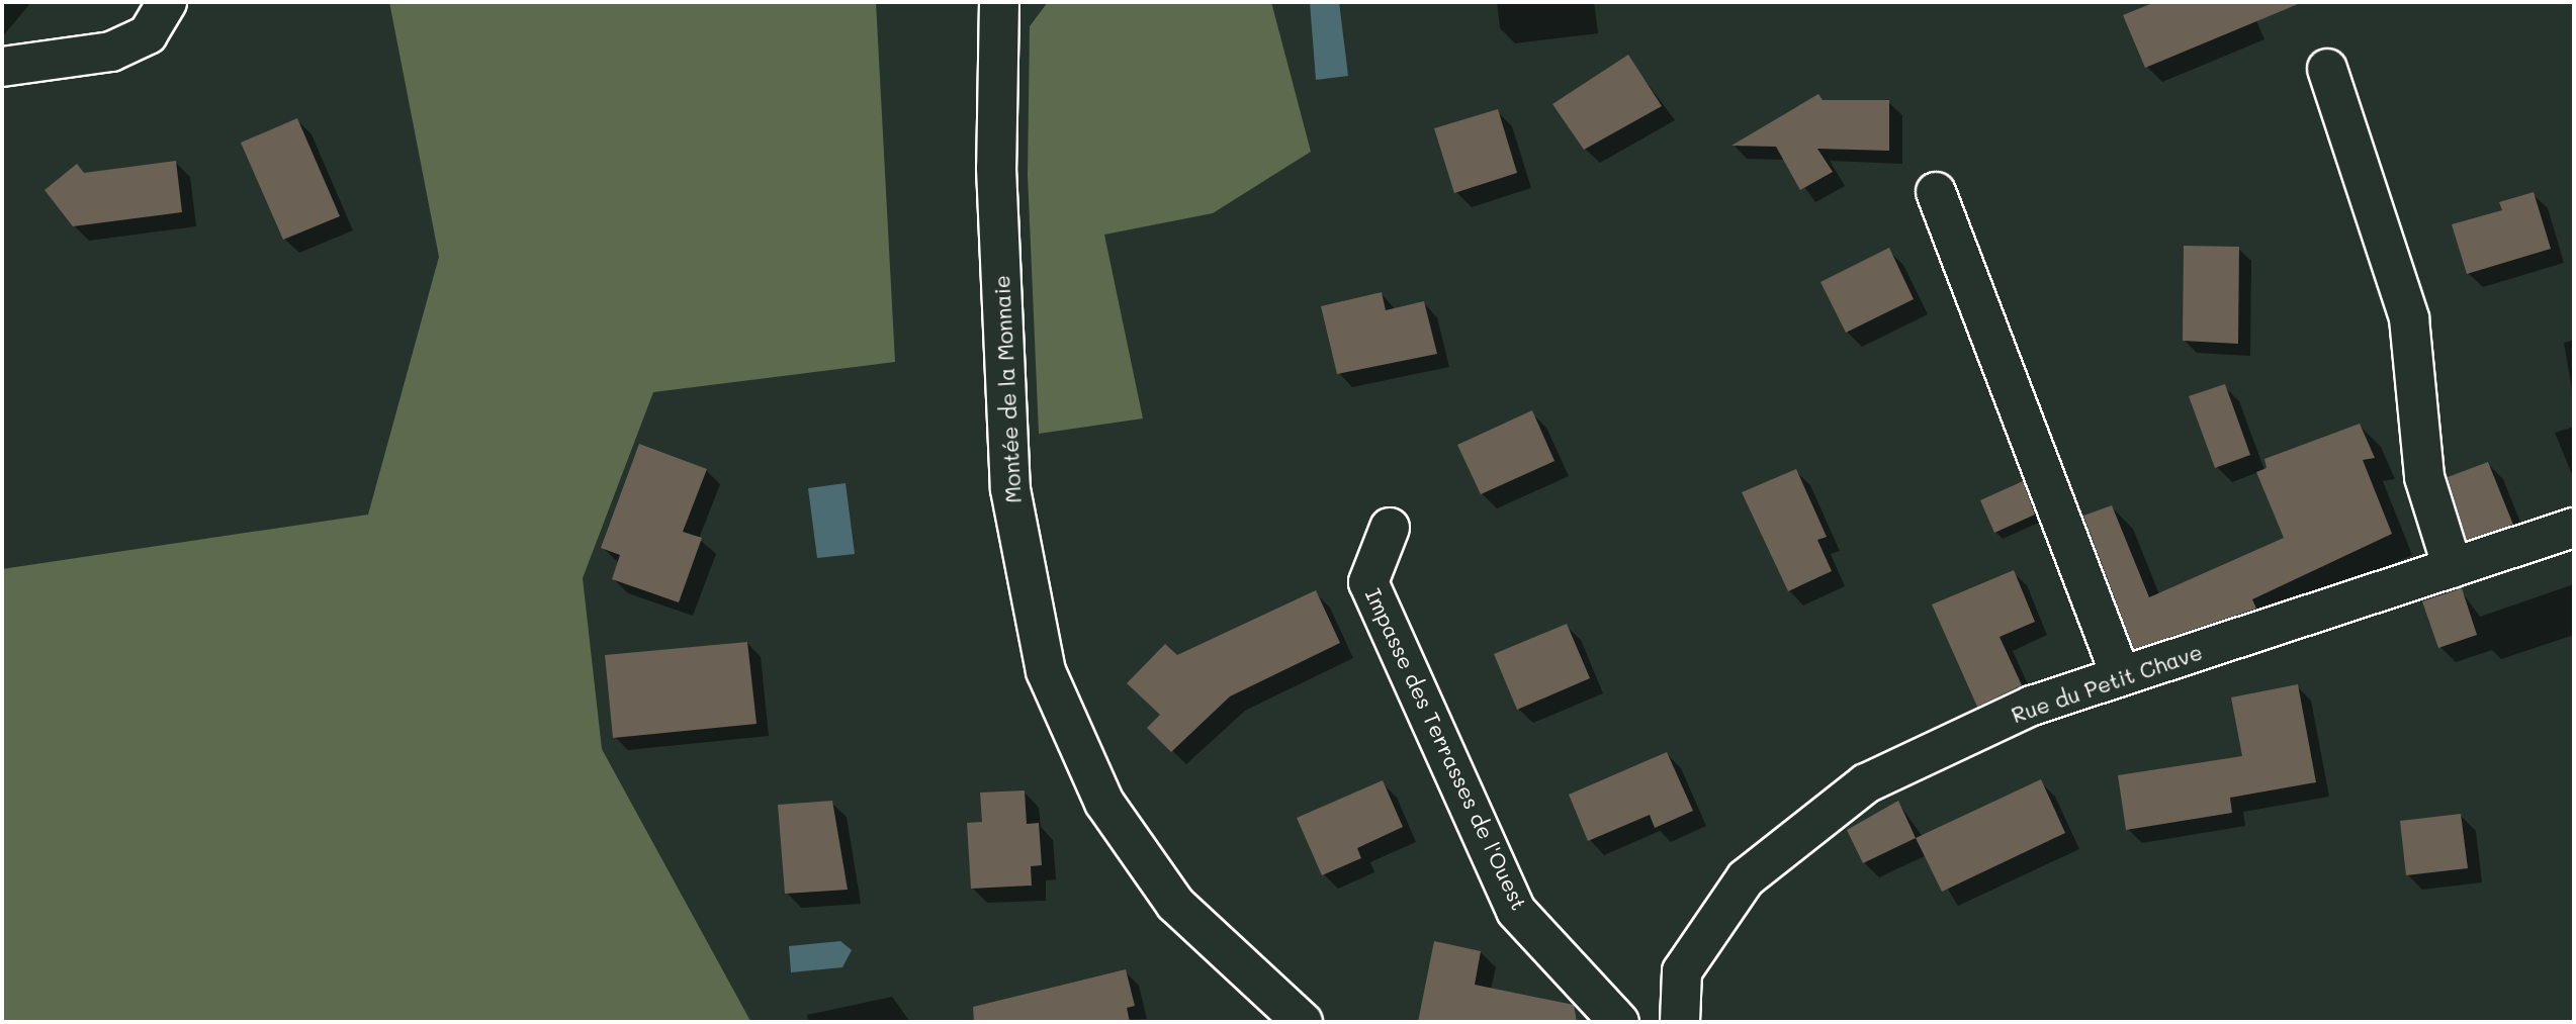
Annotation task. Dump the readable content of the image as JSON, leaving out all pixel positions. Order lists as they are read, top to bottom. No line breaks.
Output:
{"streets":{"street":["Montée de la Monnaie","Rue du Petit Chave","Impasse des Terrasses de l'Ouest"]}}
